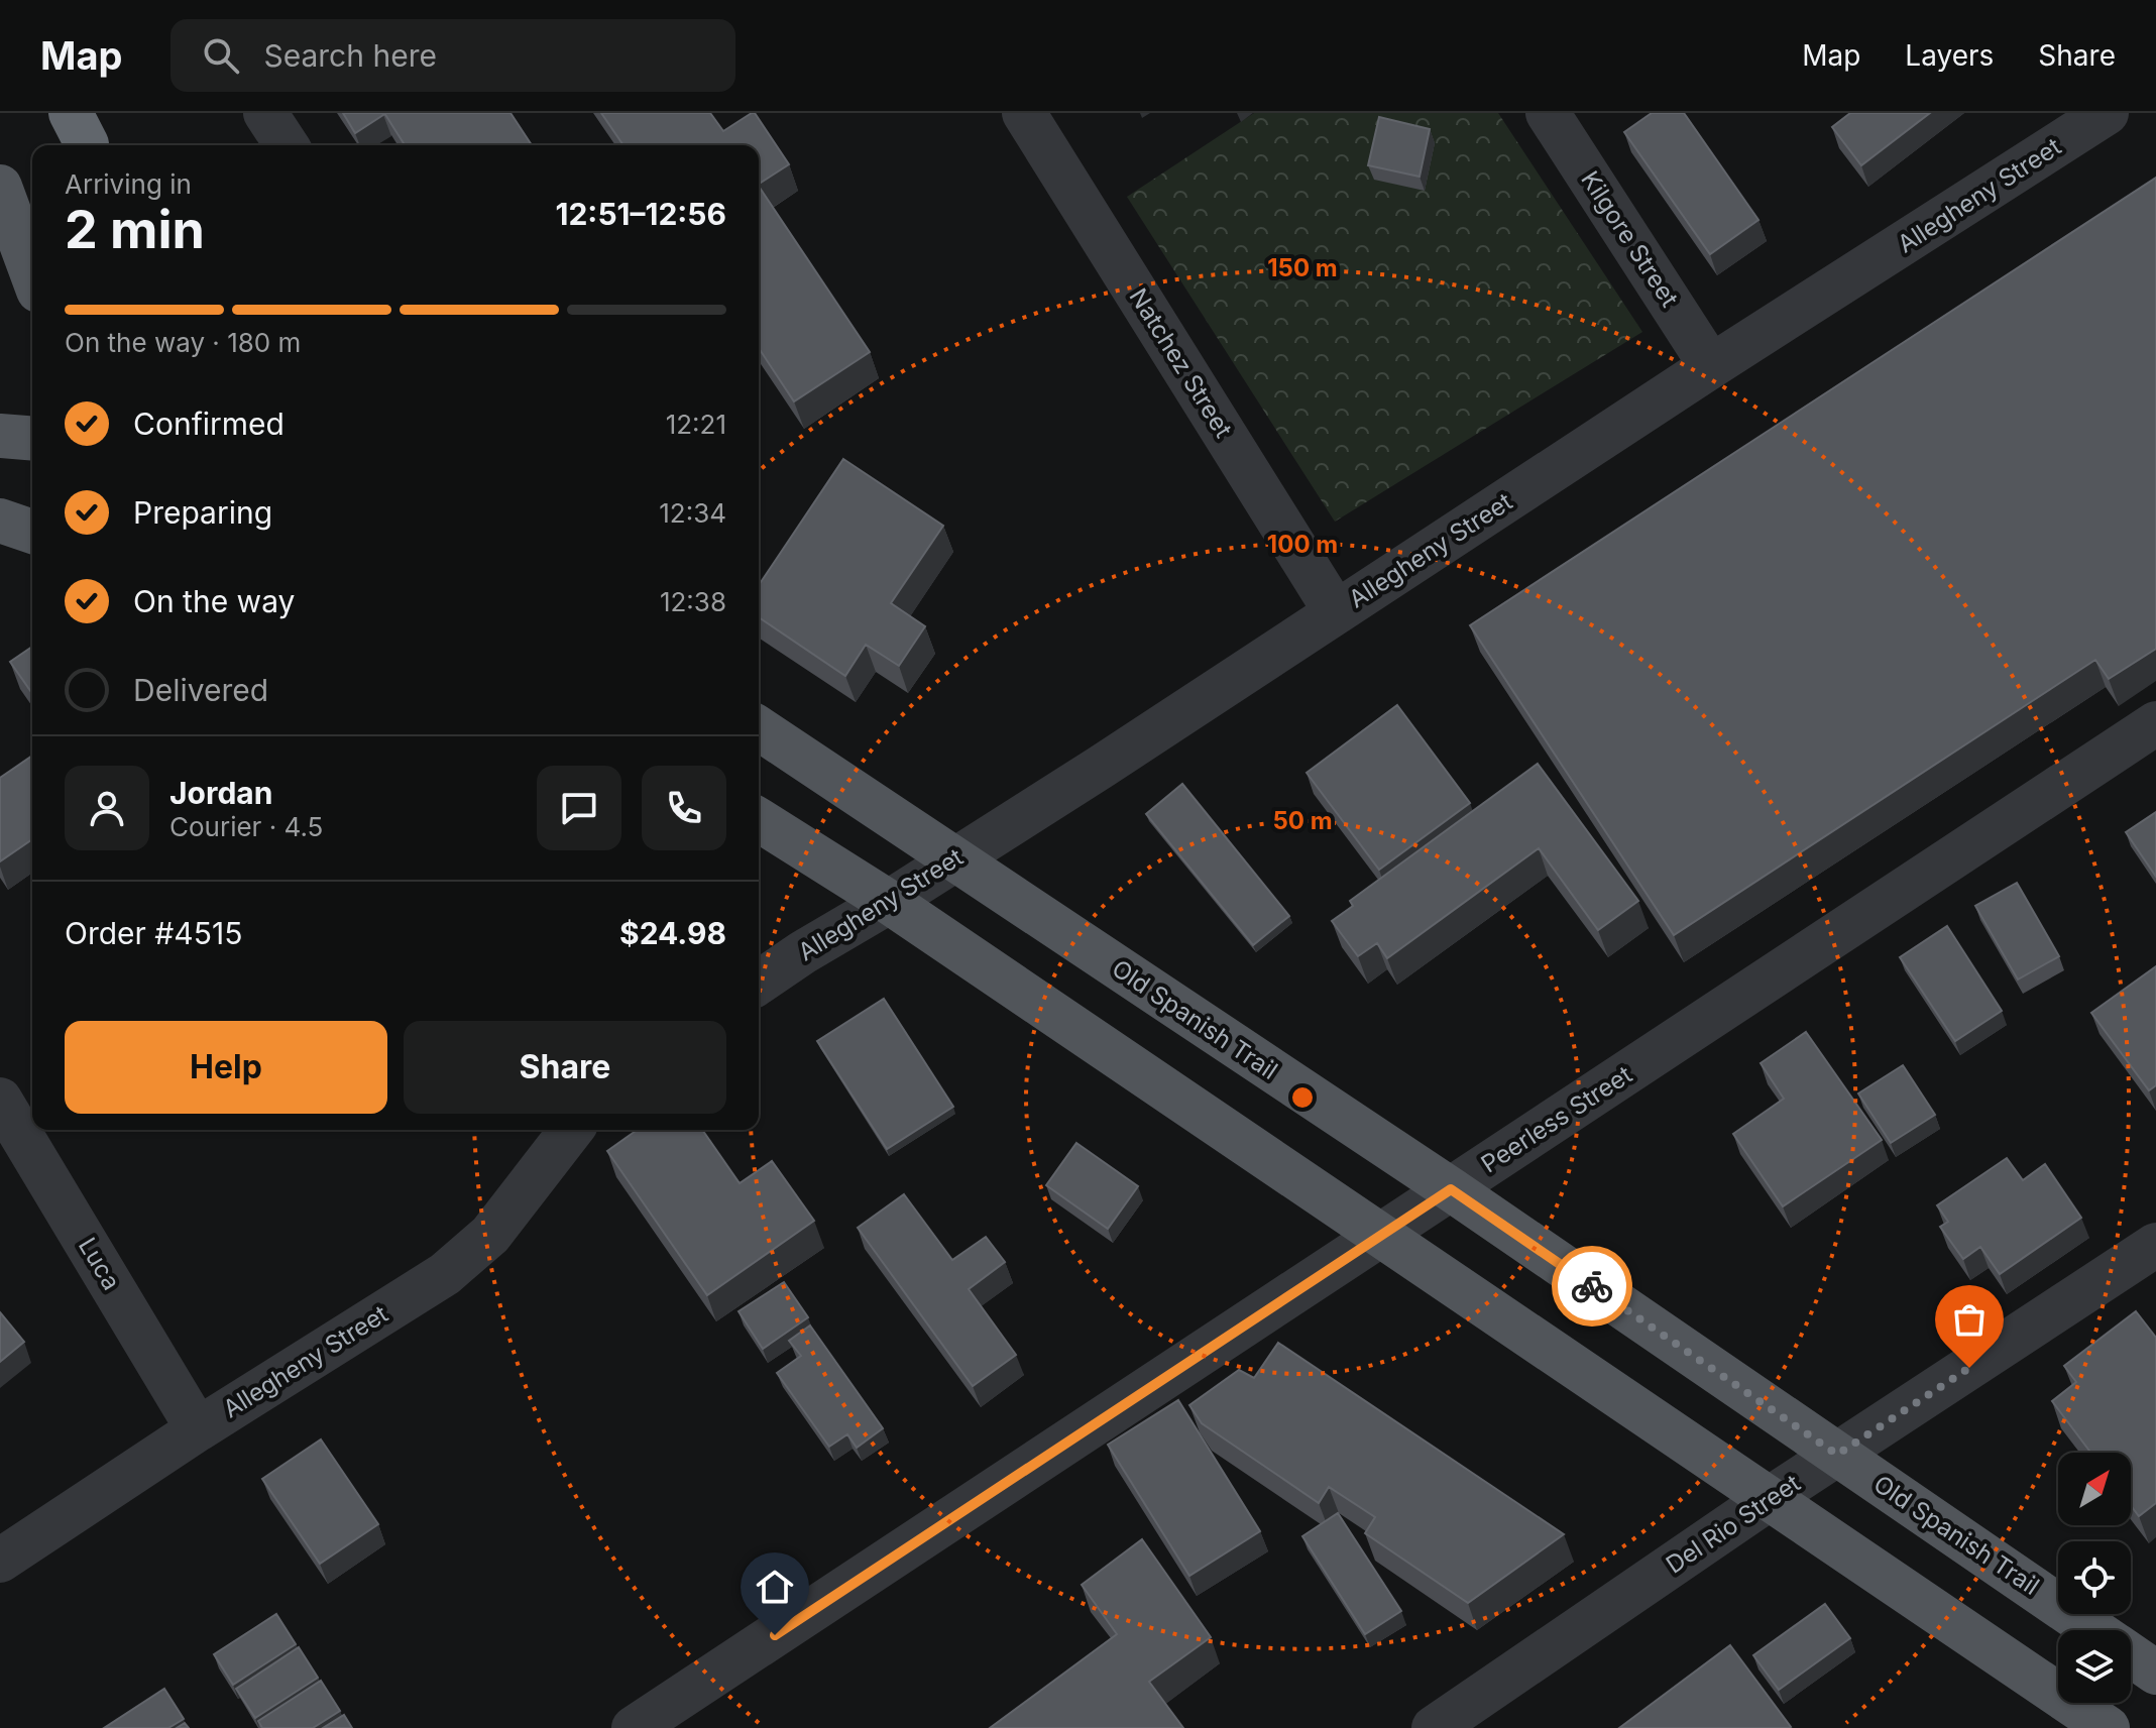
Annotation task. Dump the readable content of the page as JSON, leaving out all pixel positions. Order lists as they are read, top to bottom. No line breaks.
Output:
{"streets":{"main road":["Old Spanish Trail"],"street":["Allegheny Street","Kilgore Street","Natchez Street","Peerless Street","Luca","Del Rio Street"]},"crossings":[["Allegheny Street","Kilgore Street"],["Allegheny Street","Natchez Street"],["Allegheny Street","Old Spanish Trail"],["Allegheny Street","Luca"],["Old Spanish Trail","Peerless Street"],["Old Spanish Trail","Del Rio Street"]],"north":"top right","page":{"header":"Map","search":"Search here","nav":["Map","Layers","Share"],"heading":["2 min","Arriving in","12:51–12:56"],"panel":["Jordan","Courier · 4.5","Order #4515","$24.98"],"bar":"On the way · 180 m","list":[["Confirmed","12:21"],["Preparing","12:34"],["On the way","12:38"],"Delivered"],"buttons":["Help","Share"]},"rings":["150 m","100 m","50 m"]}
